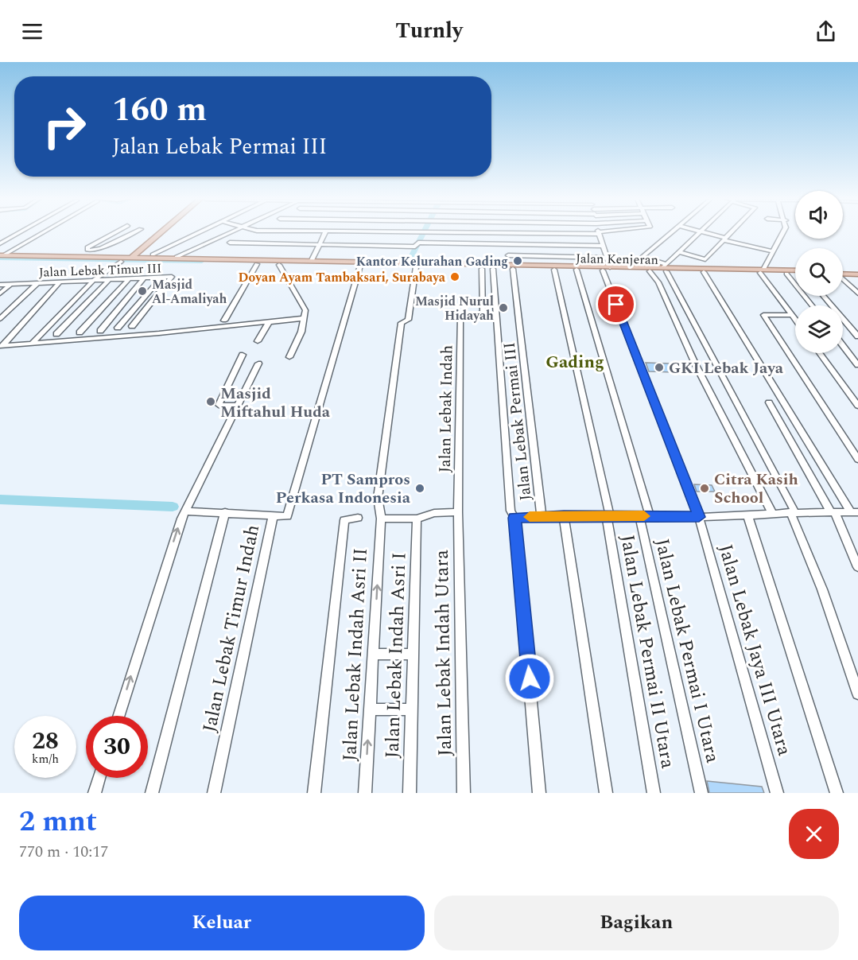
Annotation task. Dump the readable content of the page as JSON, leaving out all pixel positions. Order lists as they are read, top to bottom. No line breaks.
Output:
{"streets":{"main road":["Jalan Kenjeran"],"street":["Jalan Lebak Timur III","Jalan Lebak Indah","Jalan Lebak Permai III","Jalan Lebak Timur Indah","Jalan Lebak Jaya III Utara","Jalan Lebak Permai I Utara","Jalan Lebak Permai II Utara","Jalan Lebak Indah Utara","Jalan Lebak Indah Asri II","Jalan Lebak Indah Asri I"]},"crossings":[["Jalan Kenjeran","Jalan Lebak Indah"],["Jalan Kenjeran","Jalan Lebak Permai III"],["Jalan Kenjeran","Jalan Lebak Timur Indah"],["Jalan Kenjeran","Jalan Lebak Jaya III Utara"],["Jalan Kenjeran","Jalan Lebak Permai II Utara"],["Jalan Kenjeran","Jalan Lebak Indah Asri II"],["Jalan Lebak Indah","Jalan Lebak Indah Utara"]],"districts":["Gading"],"places":["Kantor Kelurahan Gading","Doyan Ayam Tambaksari, Surabaya","Masjid Al-Amaliyah","Masjid Nurul Hidayah","GKI Lebak Jaya","Masjid Miftahul Huda","PT Sampros Perkasa Indonesia","Citra Kasih School"],"page":{"header":"Turnly","turn":["160 m","Jalan Lebak Permai III"],"speed":"28 km/h","limit":"30","heading":["2 mnt","770 m · 10:17"],"buttons":["Keluar","Bagikan"]}}
